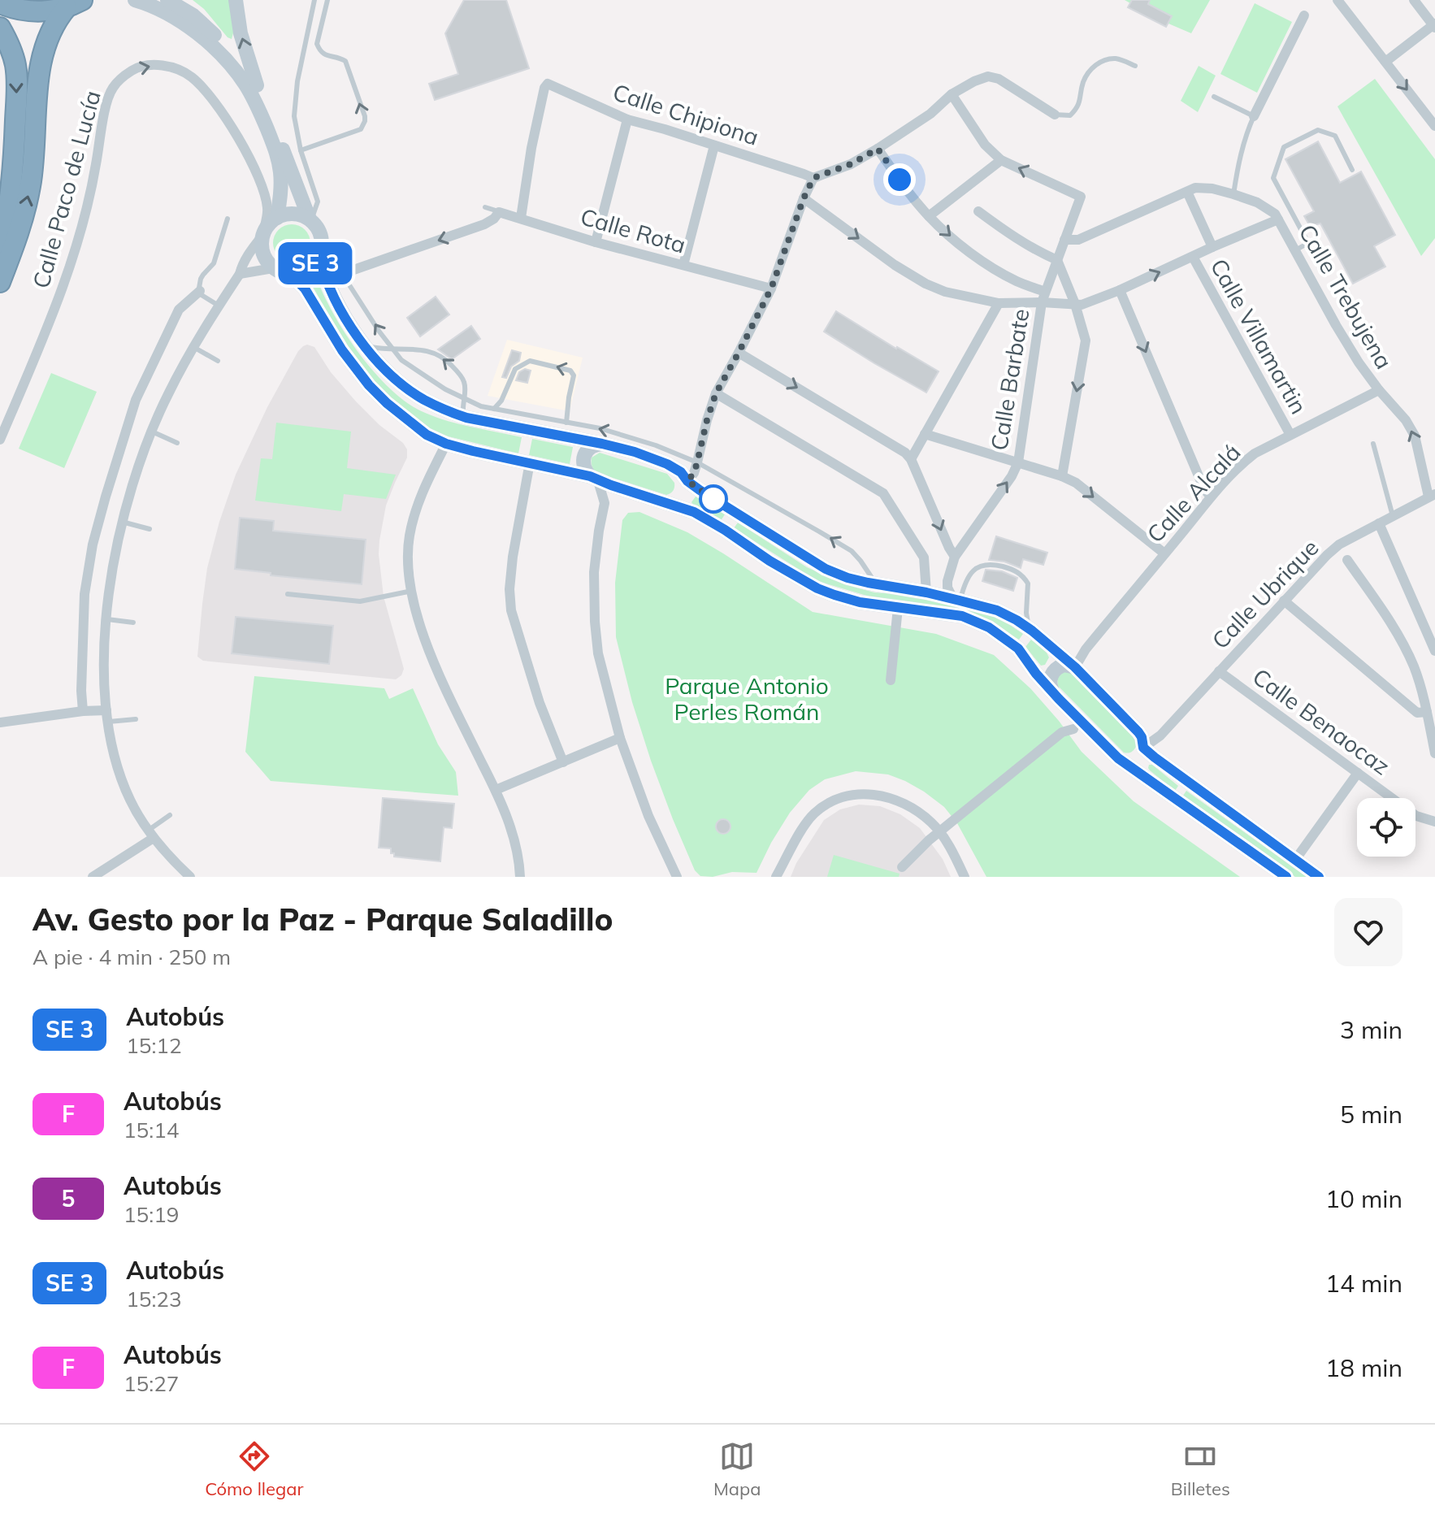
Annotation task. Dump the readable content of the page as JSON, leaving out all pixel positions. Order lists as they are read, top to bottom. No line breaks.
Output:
{"streets":{"street":["Calle Chipiona","Calle Paco de Lucía","Calle Rota","Calle Trebujena","Calle Villamartin","Calle Barbate","Calle Alcalá","Calle Ubrique","Calle Benaocaz"]},"crossings":[["Calle Chipiona","Calle Rota"],["Calle Trebujena","Calle Alcalá"],["Calle Trebujena","Calle Ubrique"],["Calle Villamartin","Calle Alcalá"],["Calle Ubrique","Calle Benaocaz"]],"one_way":["Calle Trebujena"],"parks":["Parque Antonio Perles Román"],"page":{"on_map":"SE 3","heading":["Av. Gesto por la Paz - Parque Saladillo","A pie · 4 min · 250 m"],"list":[{"mark":"SE 3","name":"Autobús","note":"15:12","value":"3 min"},{"mark":"F","name":"Autobús","note":"15:14","value":"5 min"},{"mark":"5","name":"Autobús","note":"15:19","value":"10 min"},{"mark":"SE 3","name":"Autobús","note":"15:23","value":"14 min"},{"mark":"F","name":"Autobús","note":"15:27","value":"18 min"}],"tabs":["Cómo llegar","Mapa","Billetes"]}}
